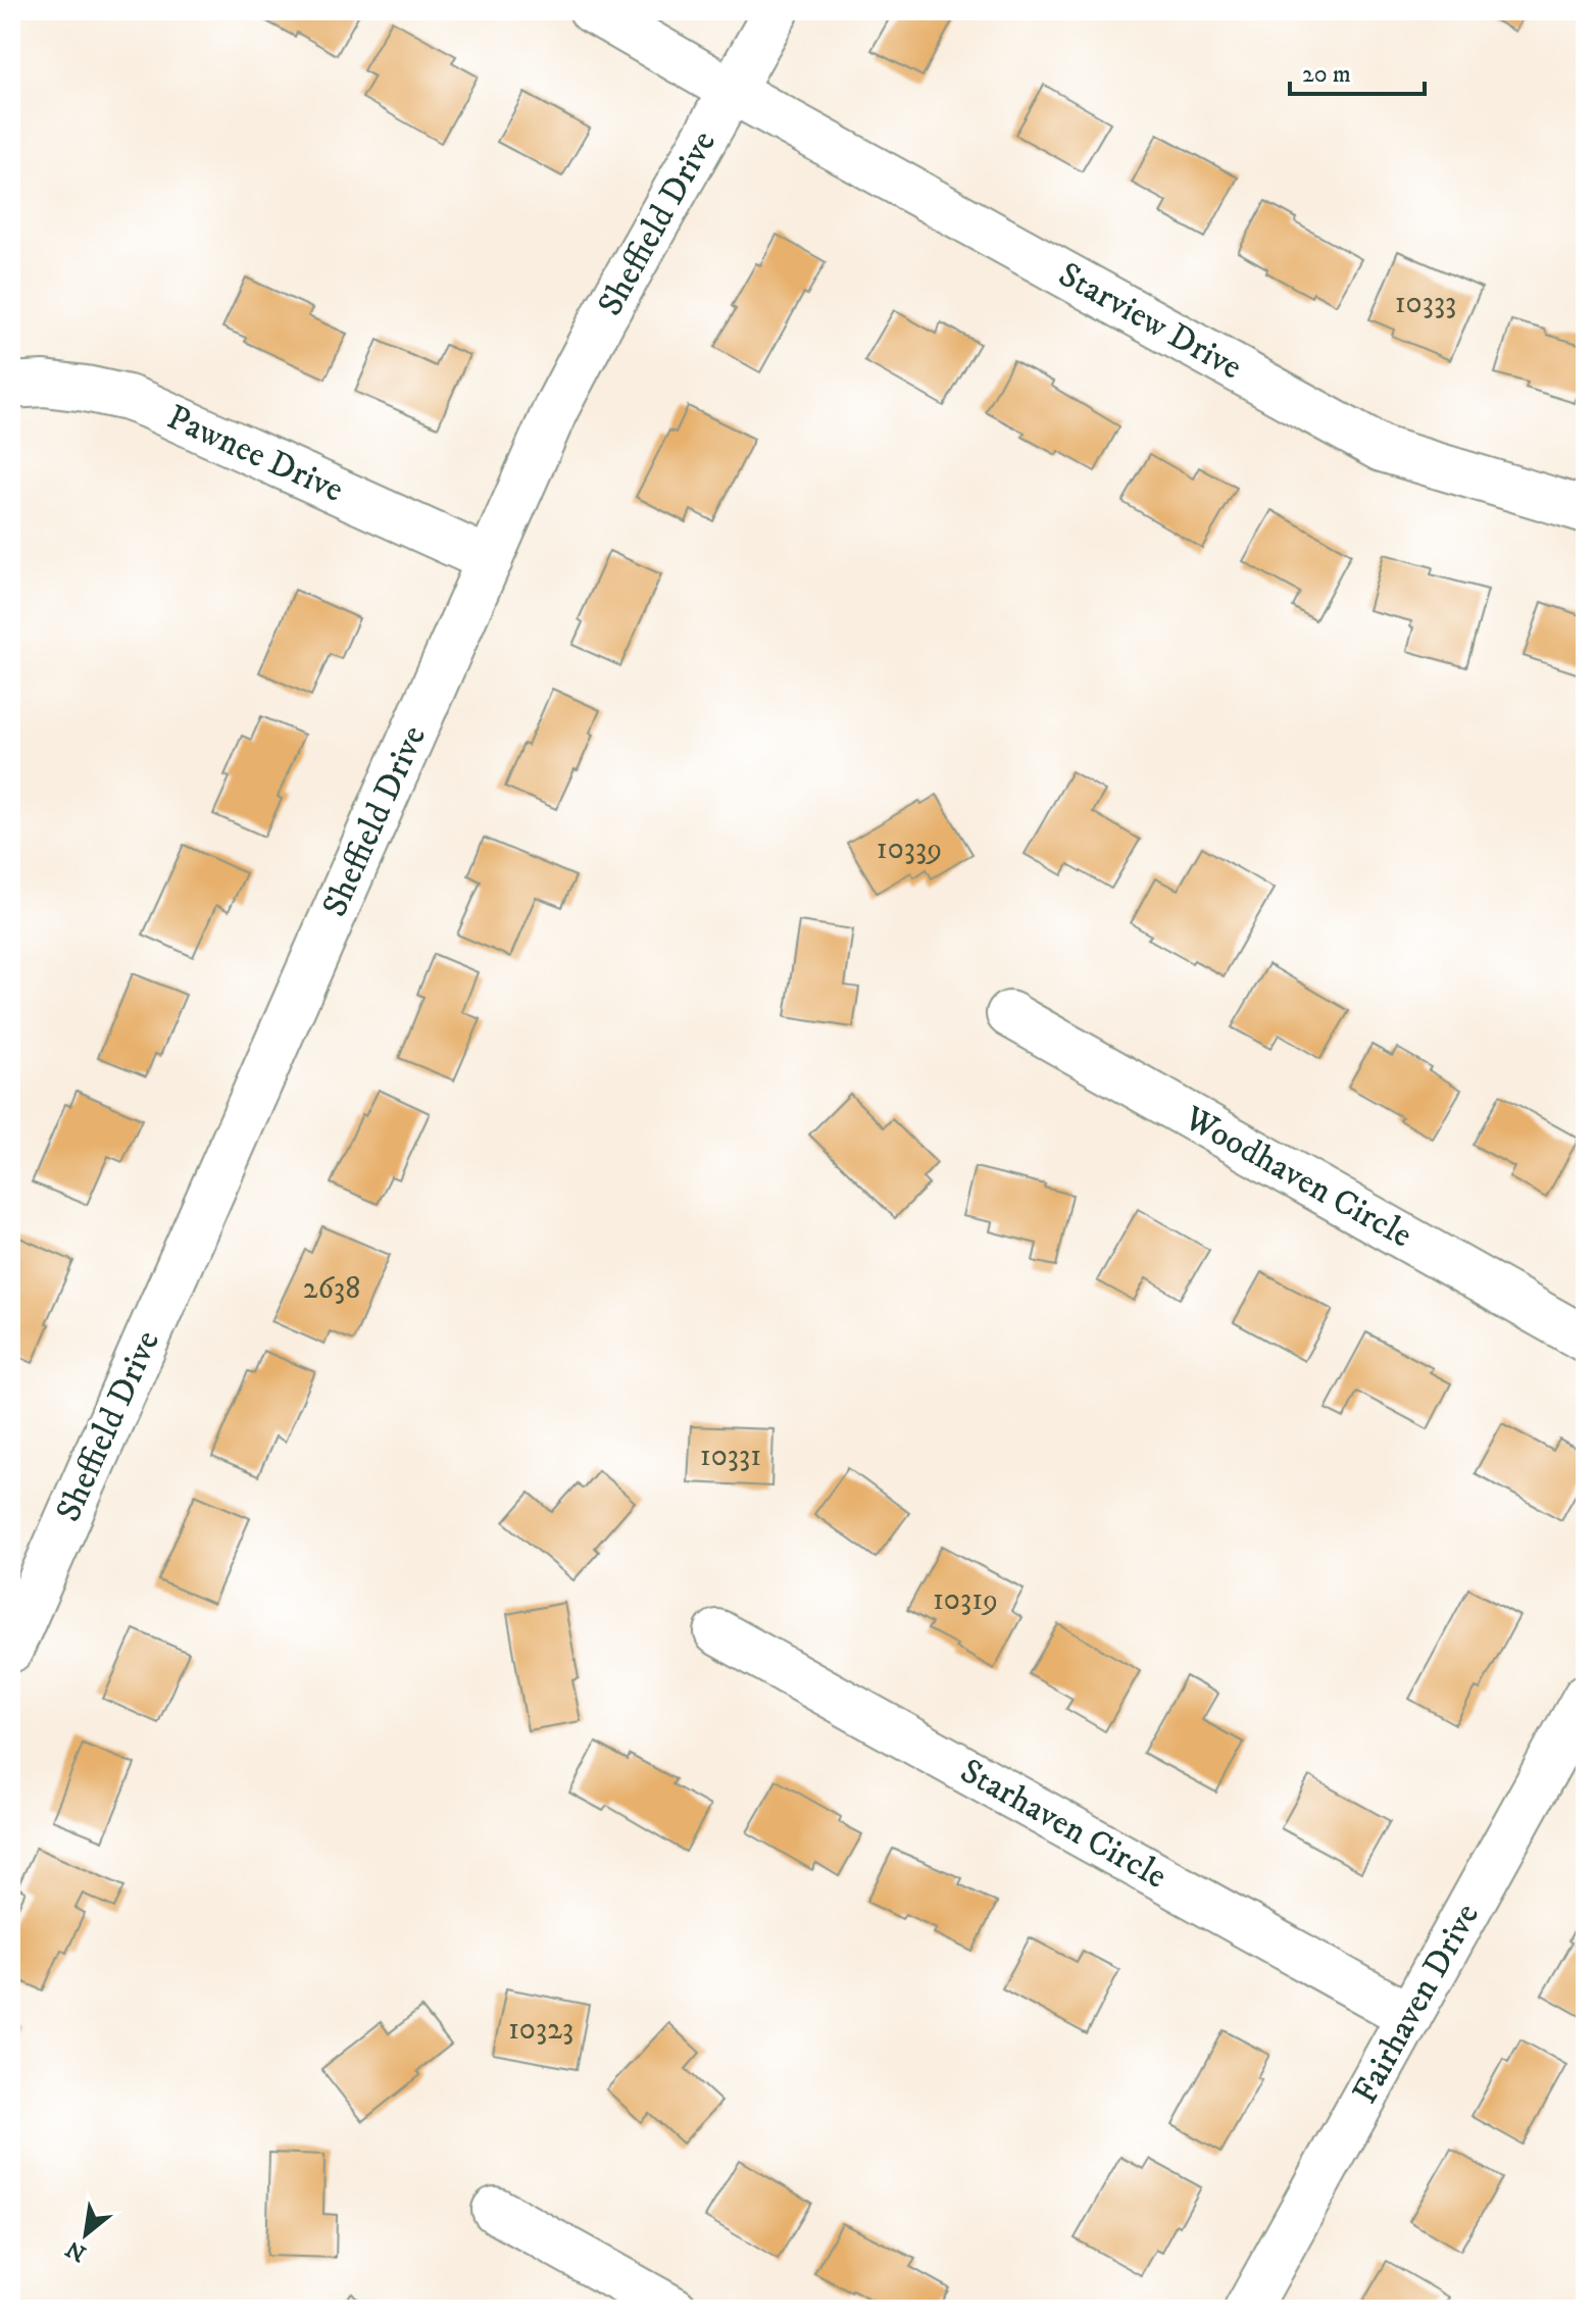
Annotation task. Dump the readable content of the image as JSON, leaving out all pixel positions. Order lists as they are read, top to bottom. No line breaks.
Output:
{"streets":{"street":["Sheffield Drive","Starview Drive","Pawnee Drive","Woodhaven Circle","Starhaven Circle","Fairhaven Drive"]},"crossings":[["Sheffield Drive","Starview Drive"],["Sheffield Drive","Pawnee Drive"],["Starhaven Circle","Fairhaven Drive"]],"house_numbers":["10333","10339","2638","10331","10319","10323"],"scale_bar":"20 m","north":"bottom left"}
